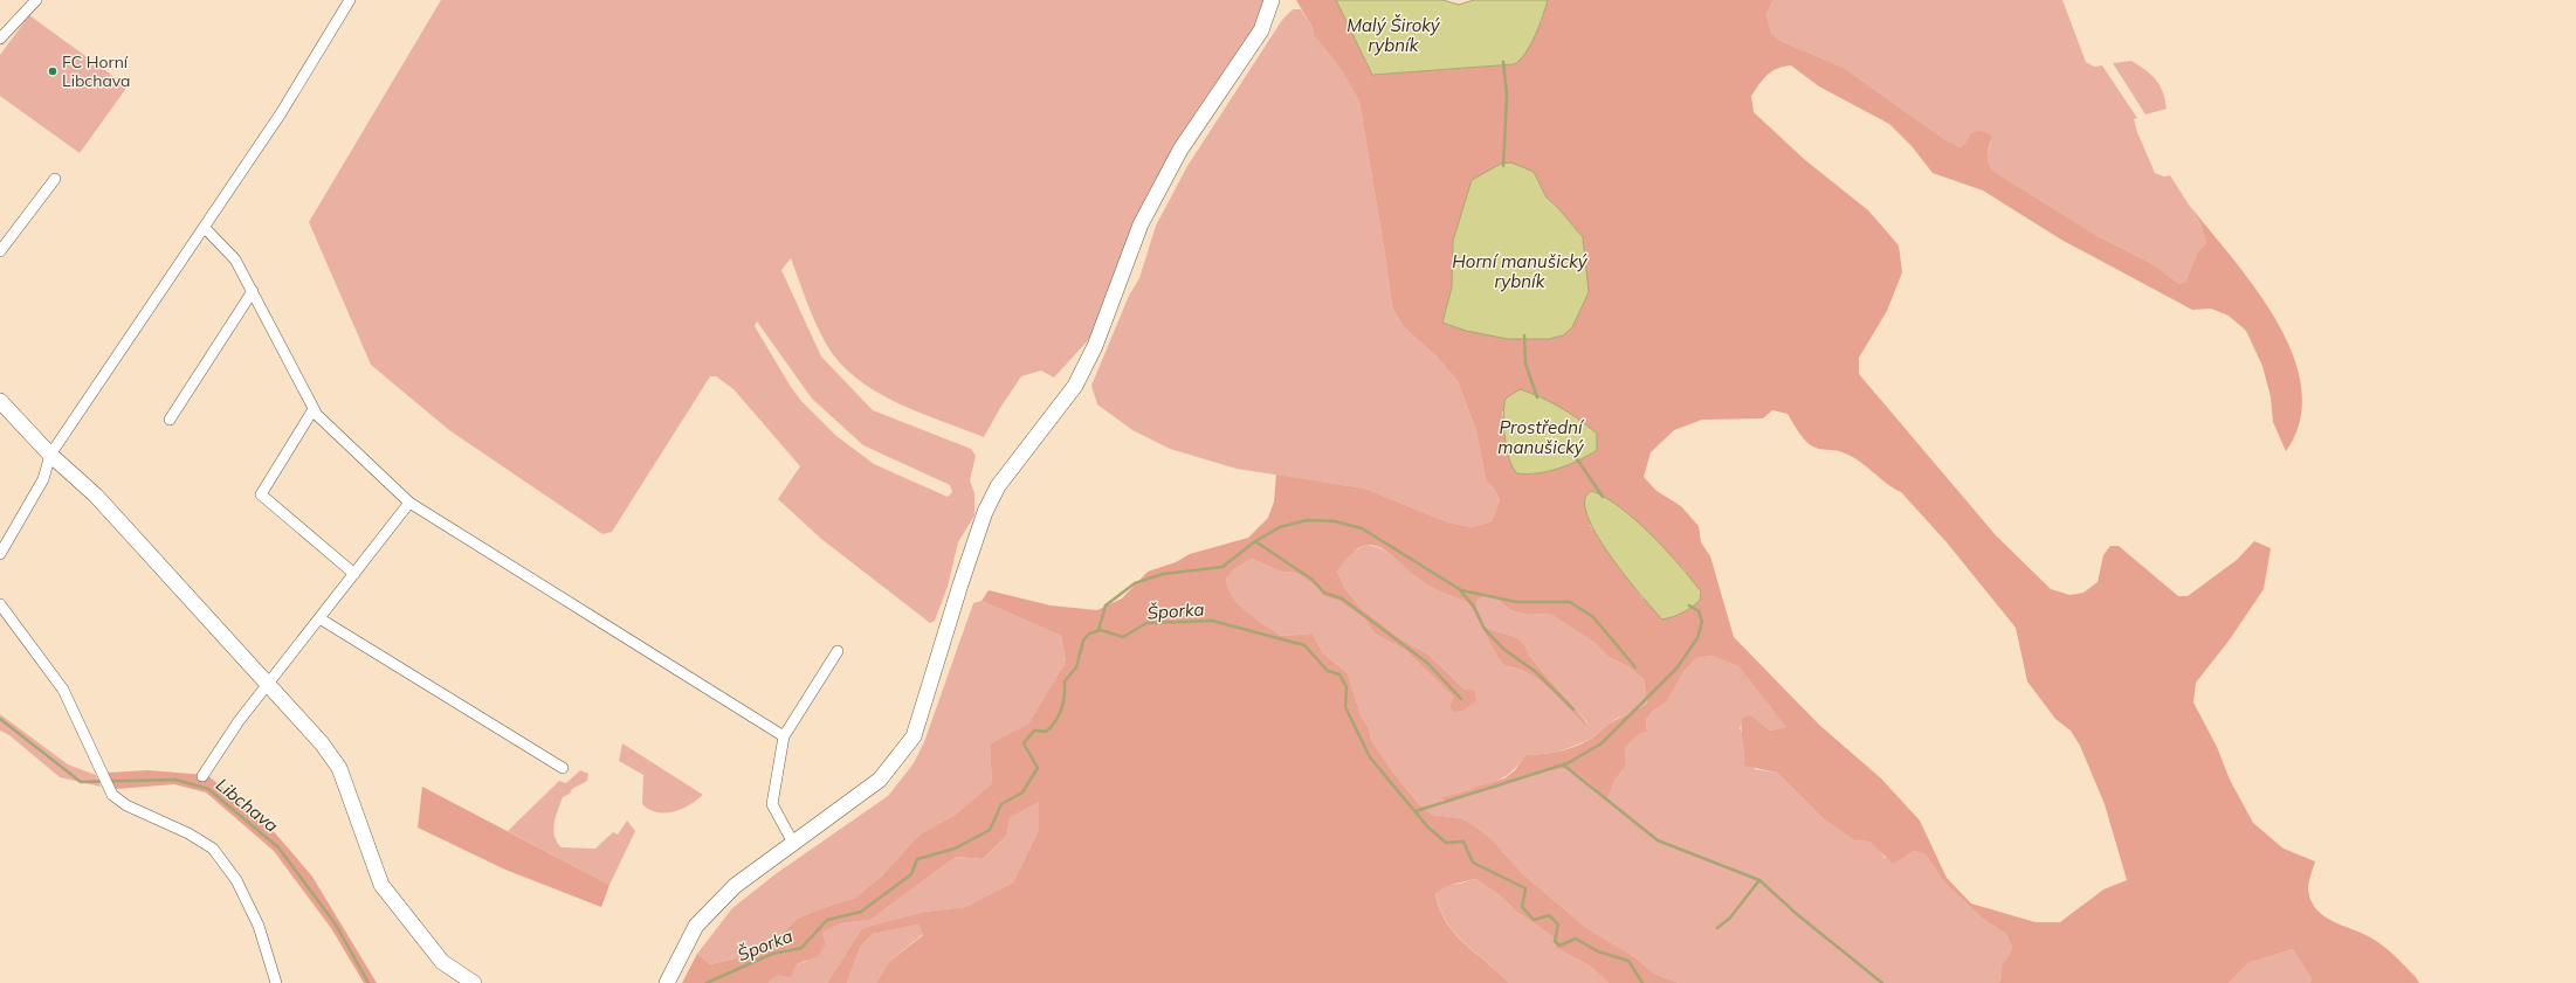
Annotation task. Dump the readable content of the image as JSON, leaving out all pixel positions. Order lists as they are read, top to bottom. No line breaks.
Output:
{"water":["Malý Široký rybník","Horní manušický rybník","Prostřední manušický","Šporka","Libchava"],"places":["FC Horní Libchava"]}
